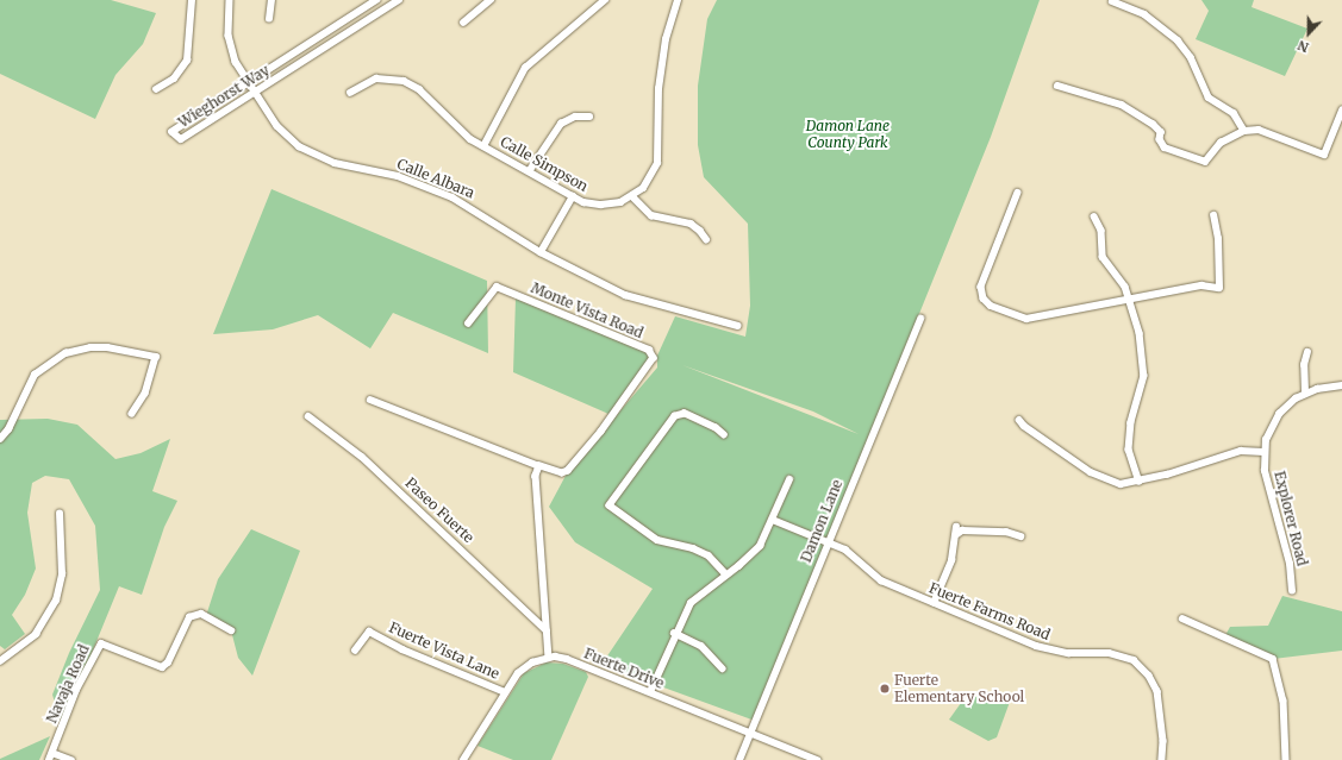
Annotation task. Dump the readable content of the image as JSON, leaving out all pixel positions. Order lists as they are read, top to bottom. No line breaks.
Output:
{"streets":{"street":["Wieghorst Way","Calle Simpson","Calle Albara","Monte Vista Road","Paseo Fuerte","Explorer Road","Damon Lane","Fuerte Farms Road","Fuerte Vista Lane","Fuerte Drive","Navaja Road"]},"crossings":[["Wieghorst Way","Calle Albara"],["Damon Lane","Fuerte Farms Road"],["Damon Lane","Fuerte Drive"]],"parks":["Damon Lane County Park"],"places":["Fuerte Elementary School"],"north":"bottom"}
